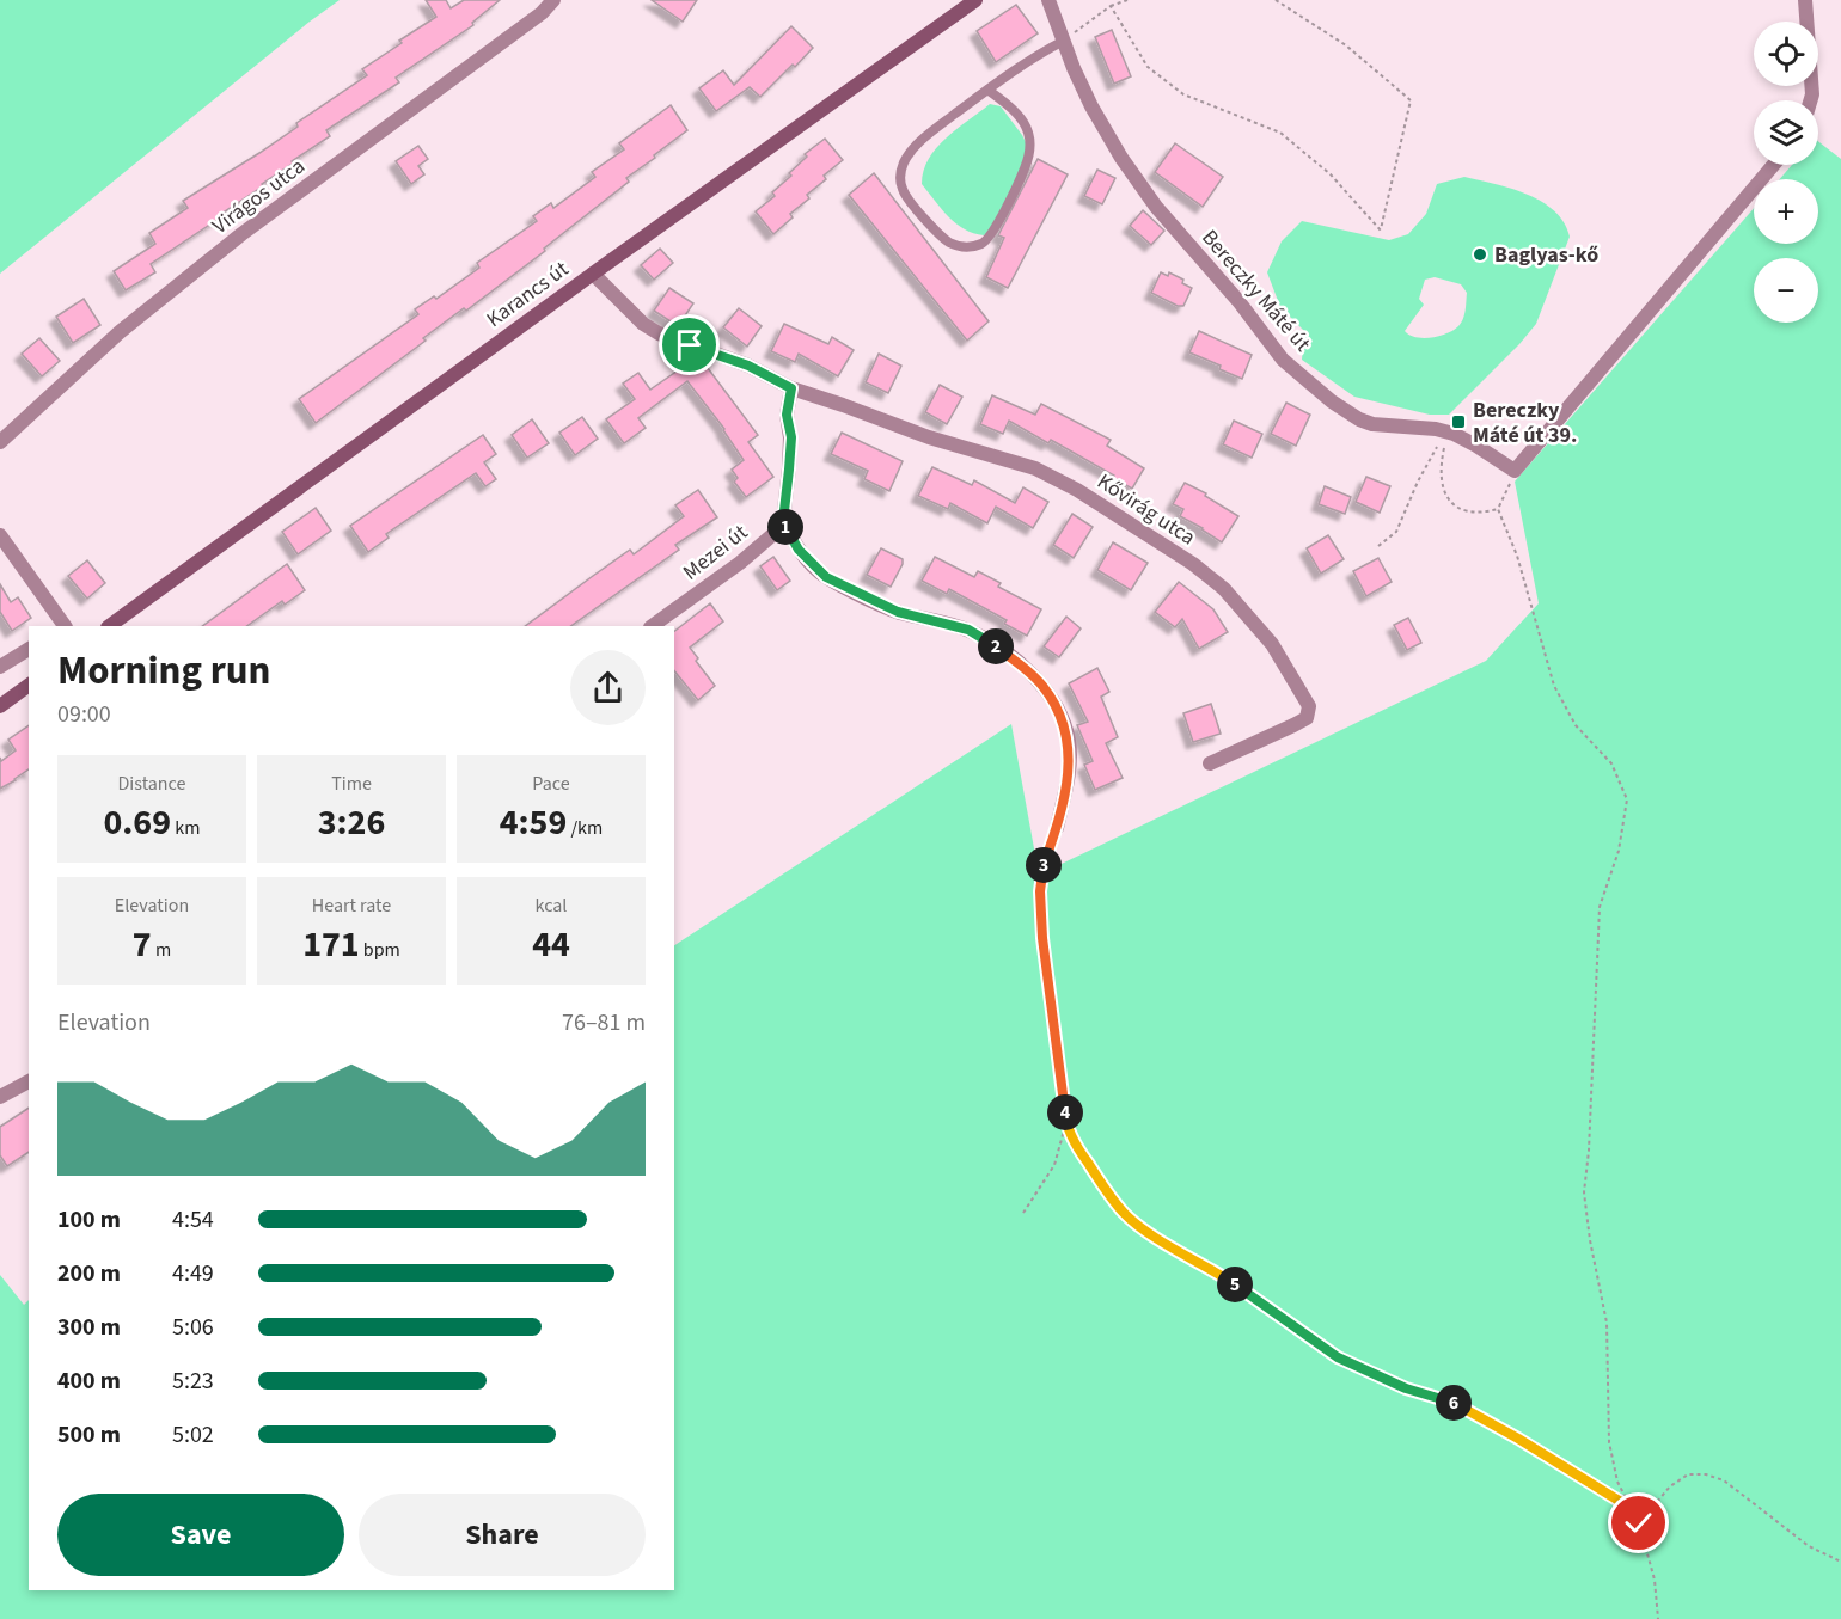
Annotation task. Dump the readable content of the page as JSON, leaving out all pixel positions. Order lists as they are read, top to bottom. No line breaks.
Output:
{"streets":{"main road":["Karancs út"],"street":["Virágos utca","Bereczky Máté út","Kővirág utca","Mezei út"]},"places":{"other":["Baglyas-kő"],"transit":["Bereczky Máté út 39."]},"page":{"map_buttons":["+","−"],"pins":["1","2","3","4","5","6"],"heading":["Morning run","09:00"],"stats":[["Distance","0.69 km"],["Time","3:26"],["Pace","4:59 /km"],["Elevation","7 m"],["Heart rate","171 bpm"],["kcal","44"]],"chart":["Elevation","76–81 m"],"list":[{"name":"100 m","note":"4:54"},{"name":"200 m","note":"4:49"},{"name":"300 m","note":"5:06"},{"name":"400 m","note":"5:23"},{"name":"500 m","note":"5:02"}],"buttons":["Save","Share"]}}
